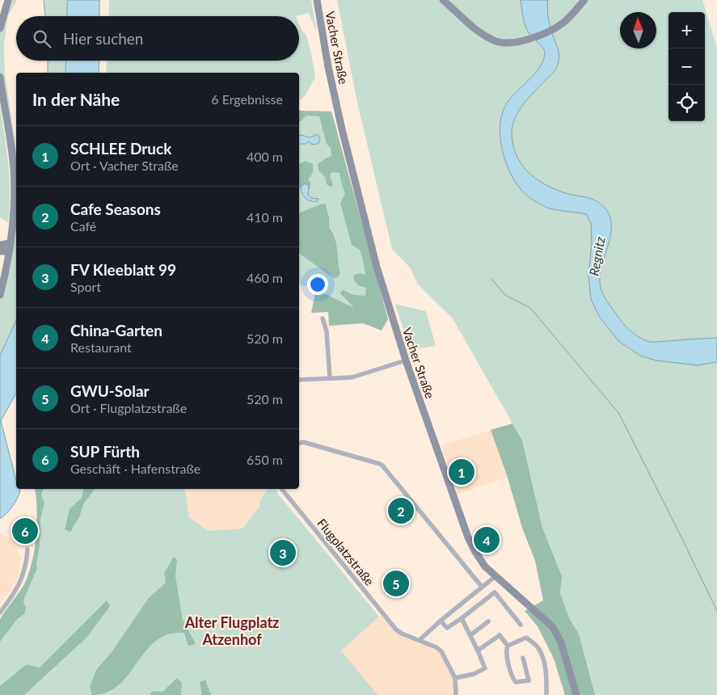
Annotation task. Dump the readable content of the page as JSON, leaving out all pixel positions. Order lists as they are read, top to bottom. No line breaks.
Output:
{"streets":{"street":["Vacher Straße","Flugplatzstraße"]},"districts":["Alter Flugplatz Atzenhof"],"water":["Regnitz"],"north":"top","page":{"map_buttons":["+","−"],"search":"Hier suchen","heading":["In der Nähe","6 Ergebnisse"],"list":[{"mark":"1","name":"SCHLEE Druck","note":"Ort · Vacher Straße","value":"400 m"},{"mark":"2","name":"Cafe Seasons","note":"Café","value":"410 m"},{"mark":"3","name":"FV Kleeblatt 99","note":"Sport","value":"460 m"},{"mark":"4","name":"China-Garten","note":"Restaurant","value":"520 m"},{"mark":"5","name":"GWU-Solar","note":"Ort · Flugplatzstraße","value":"520 m"},{"mark":"6","name":"SUP Fürth","note":"Geschäft · Hafenstraße","value":"650 m"}],"pins":["1","2","6","4","3","5"]}}
